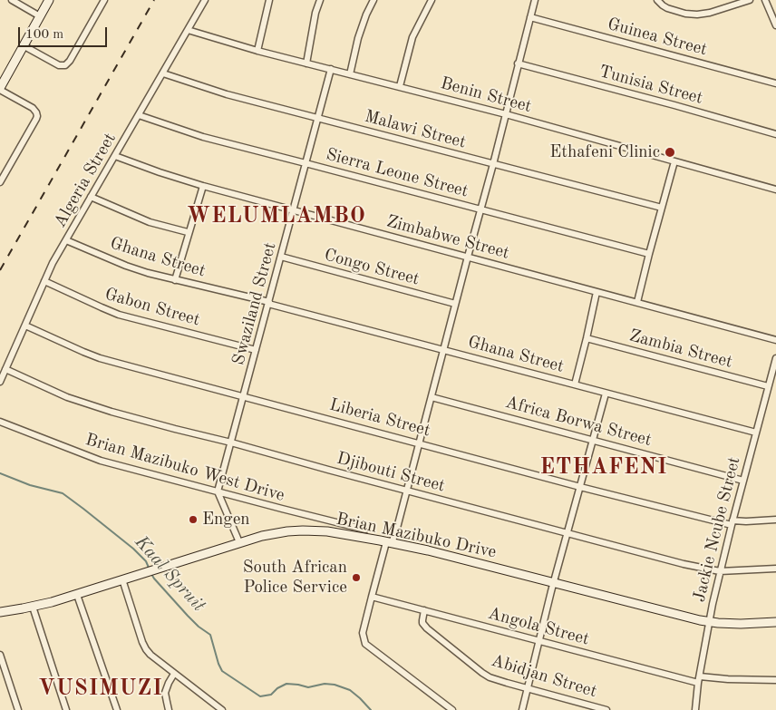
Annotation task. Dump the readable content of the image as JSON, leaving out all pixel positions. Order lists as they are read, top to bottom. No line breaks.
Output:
{"streets":{"street":["Guinea Street","Tunisia Street","Benin Street","Malawi Street","Sierra Leone Street","Algeria Street","Zimbabwe Street","Ghana Street","Congo Street","Swaziland Street","Gabon Street","Zambia Street","Liberia Street","Africa Borwa Street","Brian Mazibuko West Drive","Djibouti Street","Jackie Ncube Street","Brian Mazibuko Drive","Angola Street","Abidjan Street"]},"crossings":[["Benin Street","Algeria Street"],["Benin Street","Swaziland Street"],["Malawi Street","Algeria Street"],["Malawi Street","Swaziland Street"],["Sierra Leone Street","Algeria Street"],["Sierra Leone Street","Swaziland Street"],["Algeria Street","Zimbabwe Street"],["Algeria Street","Ghana Street"],["Algeria Street","Gabon Street"],["Algeria Street","Liberia Street"],["Algeria Street","Djibouti Street"],["Zimbabwe Street","Swaziland Street"],["Ghana Street","Swaziland Street"],["Ghana Street","Jackie Ncube Street"],["Congo Street","Swaziland Street"],["Swaziland Street","Gabon Street"],["Swaziland Street","Liberia Street"],["Swaziland Street","Brian Mazibuko West Drive"],["Swaziland Street","Djibouti Street"],["Zambia Street","Jackie Ncube Street"],["Liberia Street","Jackie Ncube Street"],["Africa Borwa Street","Jackie Ncube Street"],["Djibouti Street","Jackie Ncube Street"],["Jackie Ncube Street","Brian Mazibuko Drive"],["Jackie Ncube Street","Angola Street"],["Angola Street","Abidjan Street"]],"districts":["WELUMLAMBO","ETHAFENI","VUSIMUZI"],"water":["Kaal Spruit"],"places":["Ethafeni Clinic","Engen","South African Police Service"],"scale_bar":"100 m"}
